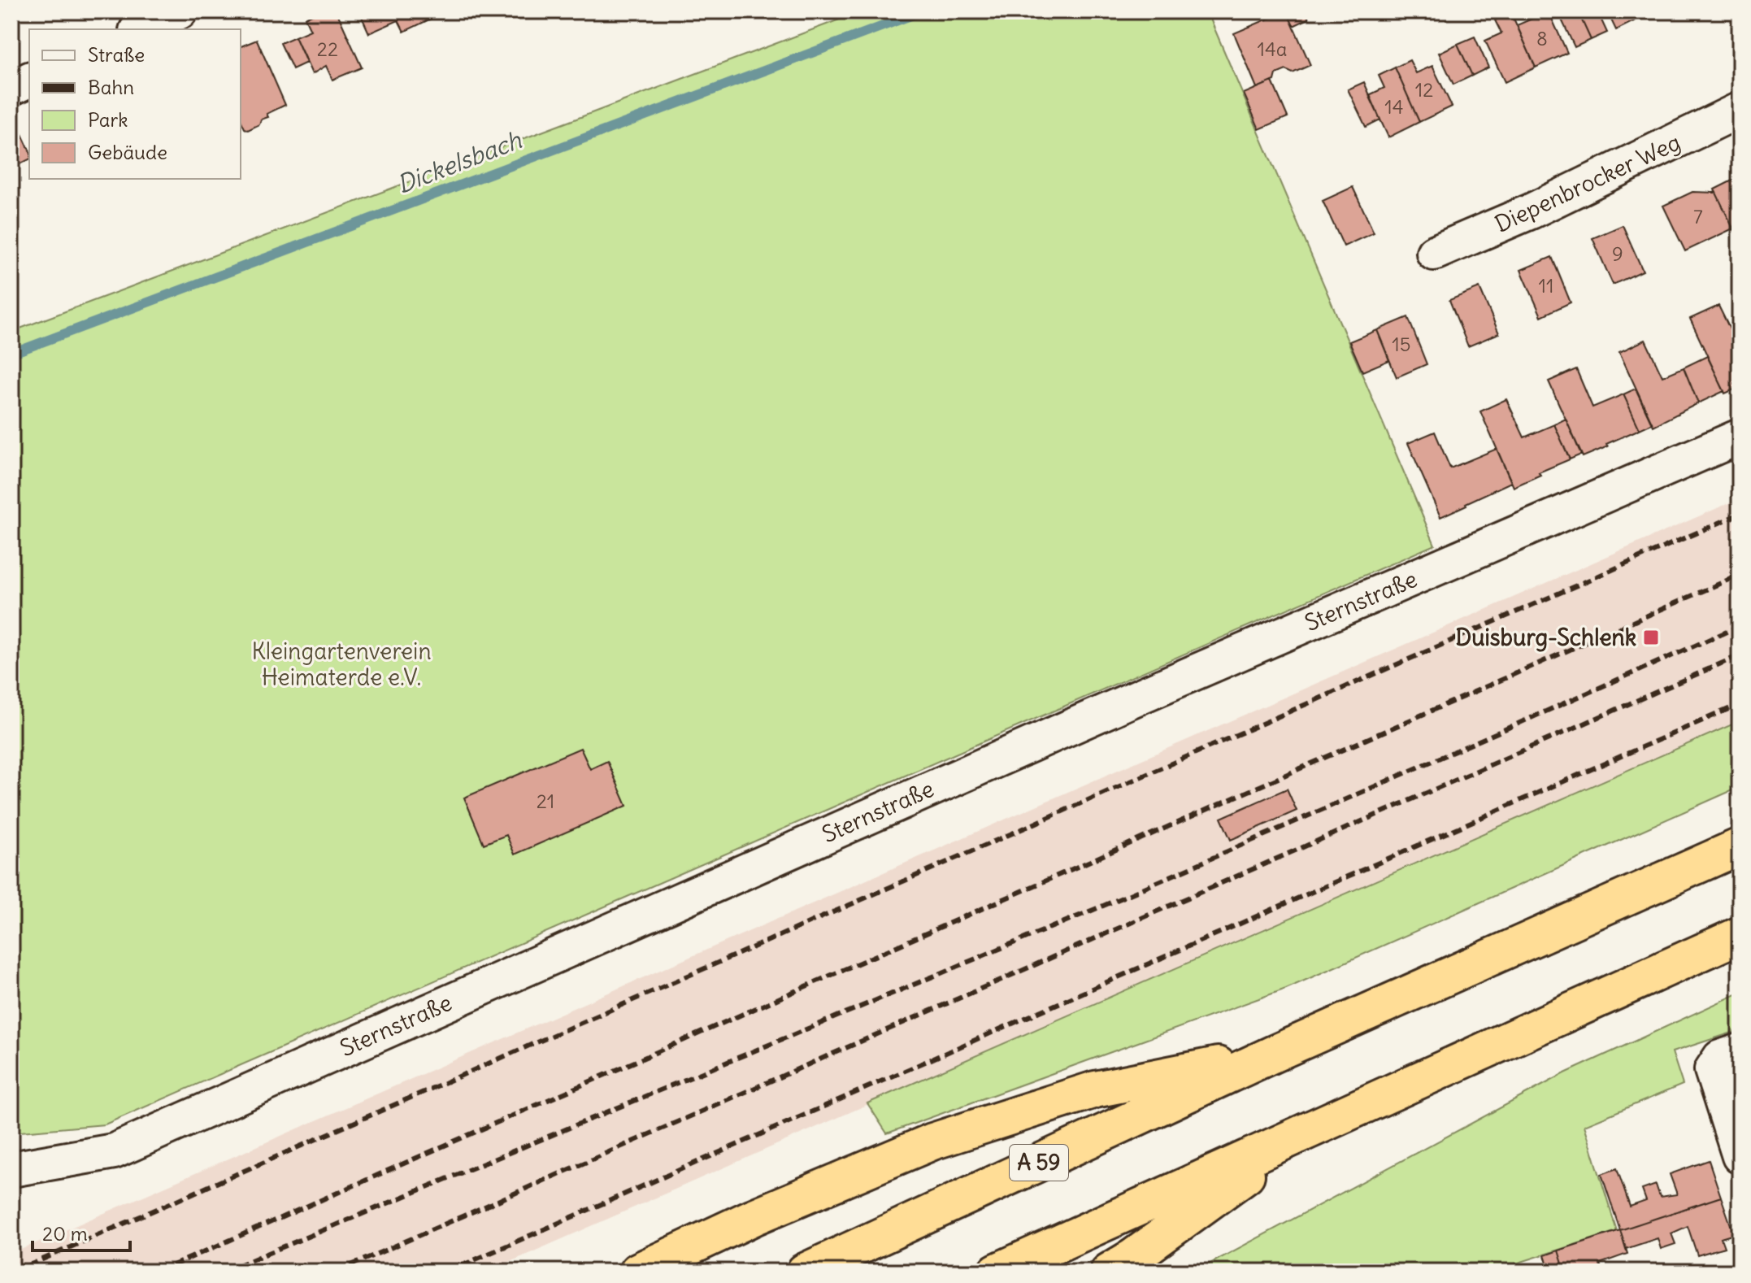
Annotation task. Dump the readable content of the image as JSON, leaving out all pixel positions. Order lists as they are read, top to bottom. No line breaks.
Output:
{"streets":{"highway":["A 59"],"street":["Diepenbrocker Weg","Sternstraße"]},"water":["Dickelsbach"],"parks":["Kleingartenverein Heimaterde e.V."],"places":{"transit":["Duisburg-Schlenk"]},"house_numbers":["8","22","14a","12","14","7","9","11","15","21"],"legend":["Straße","Bahn","Park","Gebäude"],"scale_bar":"20 m"}
